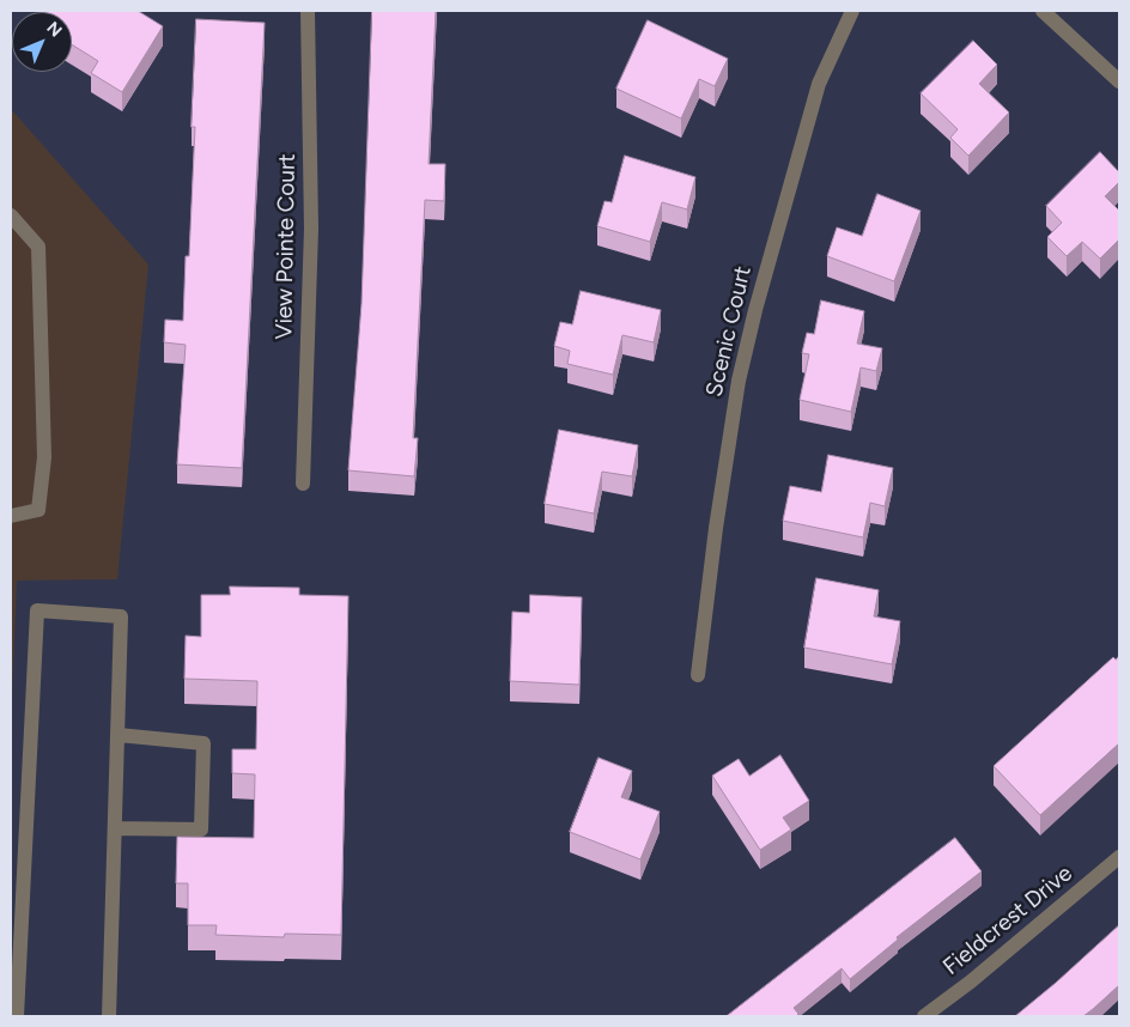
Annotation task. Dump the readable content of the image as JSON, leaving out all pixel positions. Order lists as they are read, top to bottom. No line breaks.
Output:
{"streets":{"street":["View Pointe Court","Scenic Court","Fieldcrest Drive"]},"north":"top right"}
